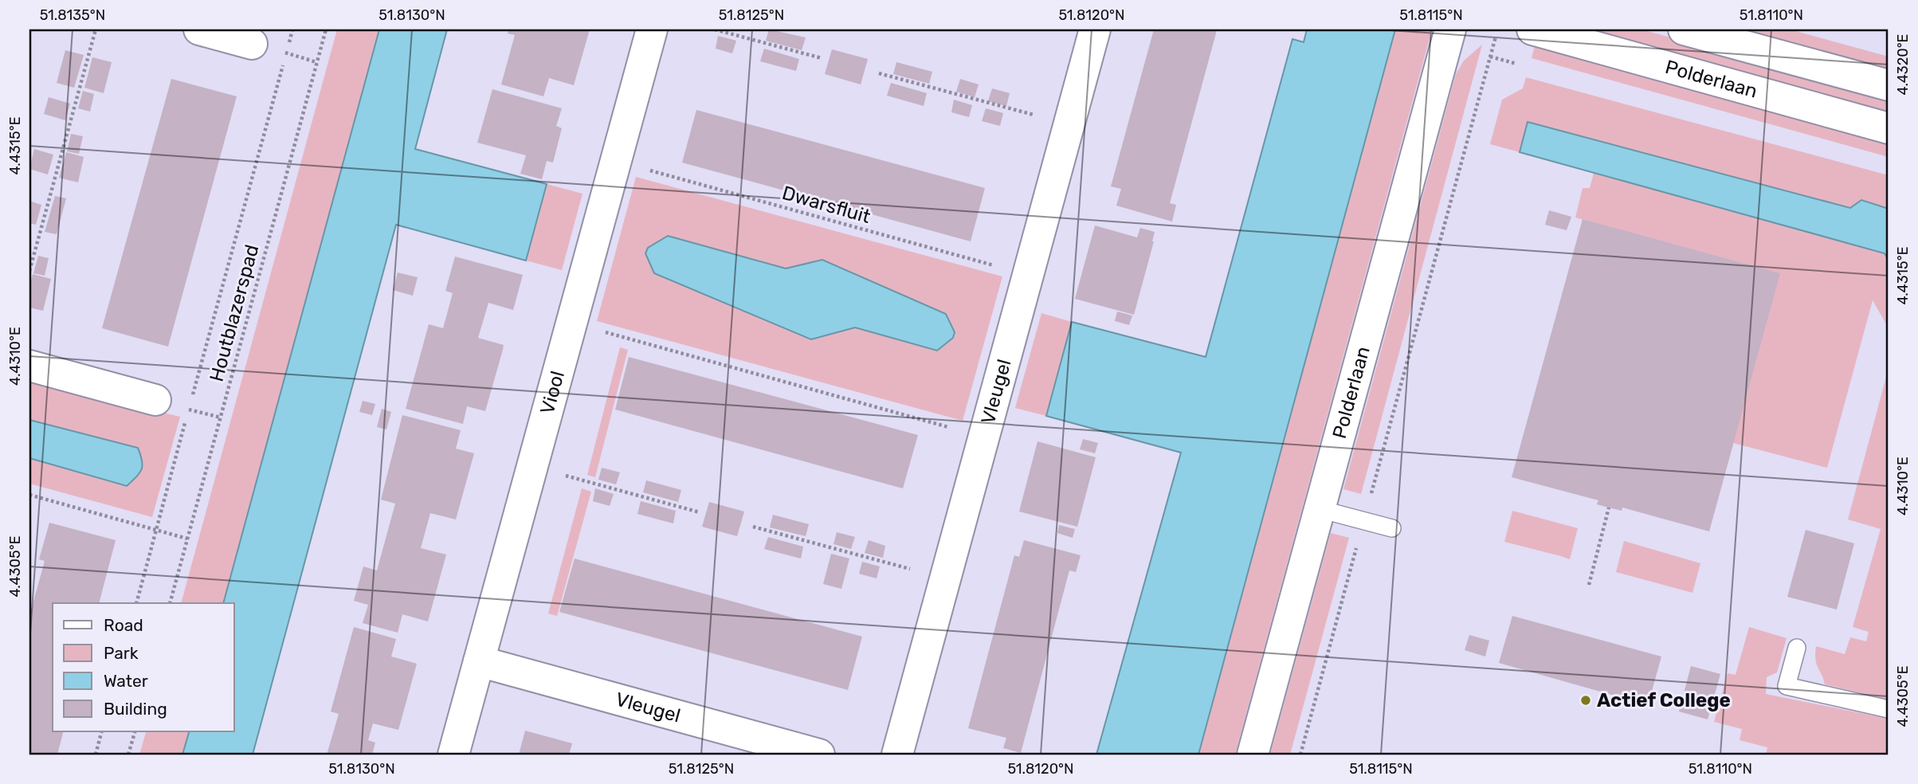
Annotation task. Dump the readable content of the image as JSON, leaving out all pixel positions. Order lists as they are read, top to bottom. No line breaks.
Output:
{"streets":{"street":["Polderlaan","Viool","Vleugel"],"path":["Dwarsfluit","Houtblazerspad"]},"crossings":[["Dwarsfluit","Viool"],["Dwarsfluit","Vleugel"],["Viool","Vleugel"]],"places":["Actief College"],"legend":["Road","Park","Water","Building"],"coordinates":["51.8135°N","51.8130°N","51.8125°N","51.8120°N","51.8115°N","51.8110°N","4.4320°E","4.4315°E","4.4310°E","4.4305°E"]}
